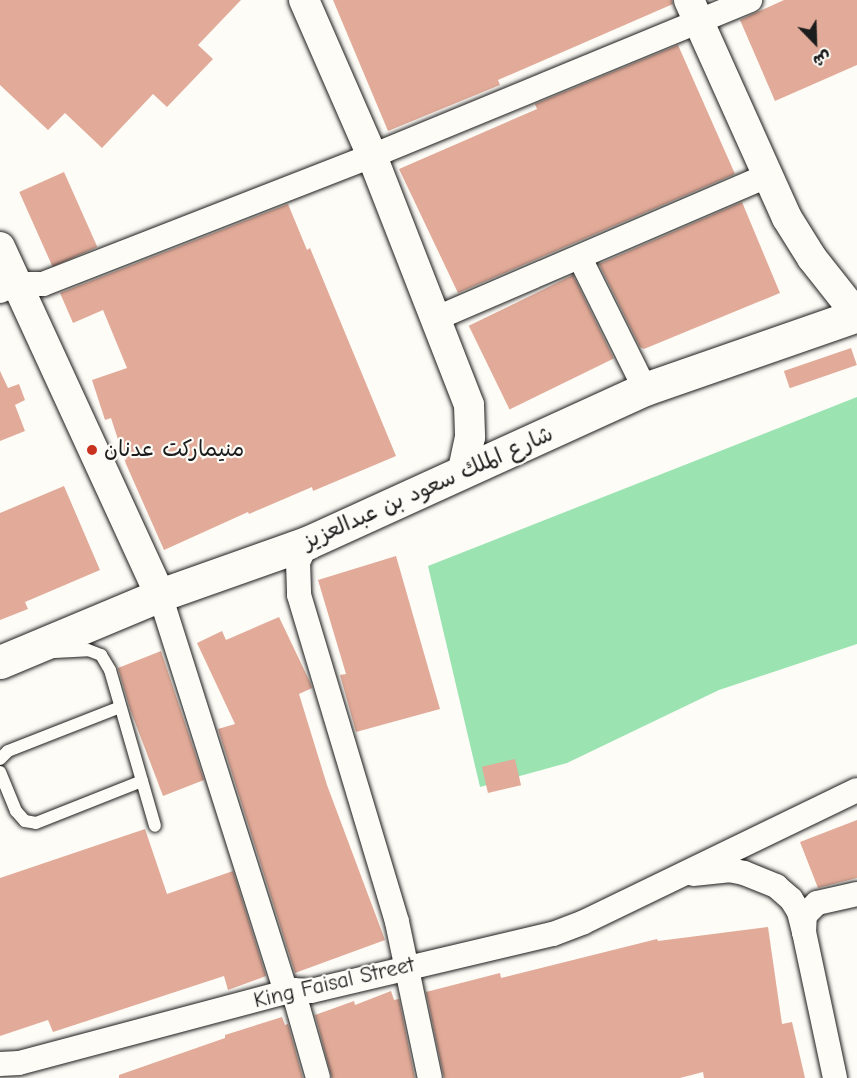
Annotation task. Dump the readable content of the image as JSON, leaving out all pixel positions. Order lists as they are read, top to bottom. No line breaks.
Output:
{"streets":{"main road":["شارع الملك سعود بن عبدالعزيز"],"street":["King Faisal Street"]},"places":["منيماركت عدنان"],"north":"bottom right"}
